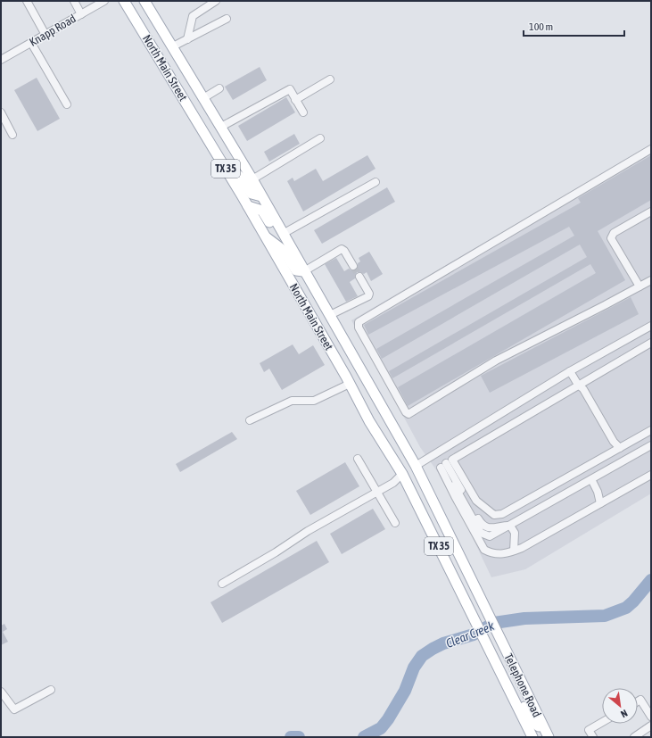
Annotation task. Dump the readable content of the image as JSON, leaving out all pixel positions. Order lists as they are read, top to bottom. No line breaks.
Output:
{"streets":{"main road":["North Main Street","TX 35","Telephone Road"],"street":["Knapp Road"]},"crossings":[["North Main Street","Telephone Road"]],"water":["Clear Creek"],"scale_bar":"100 m","north":"bottom right"}
